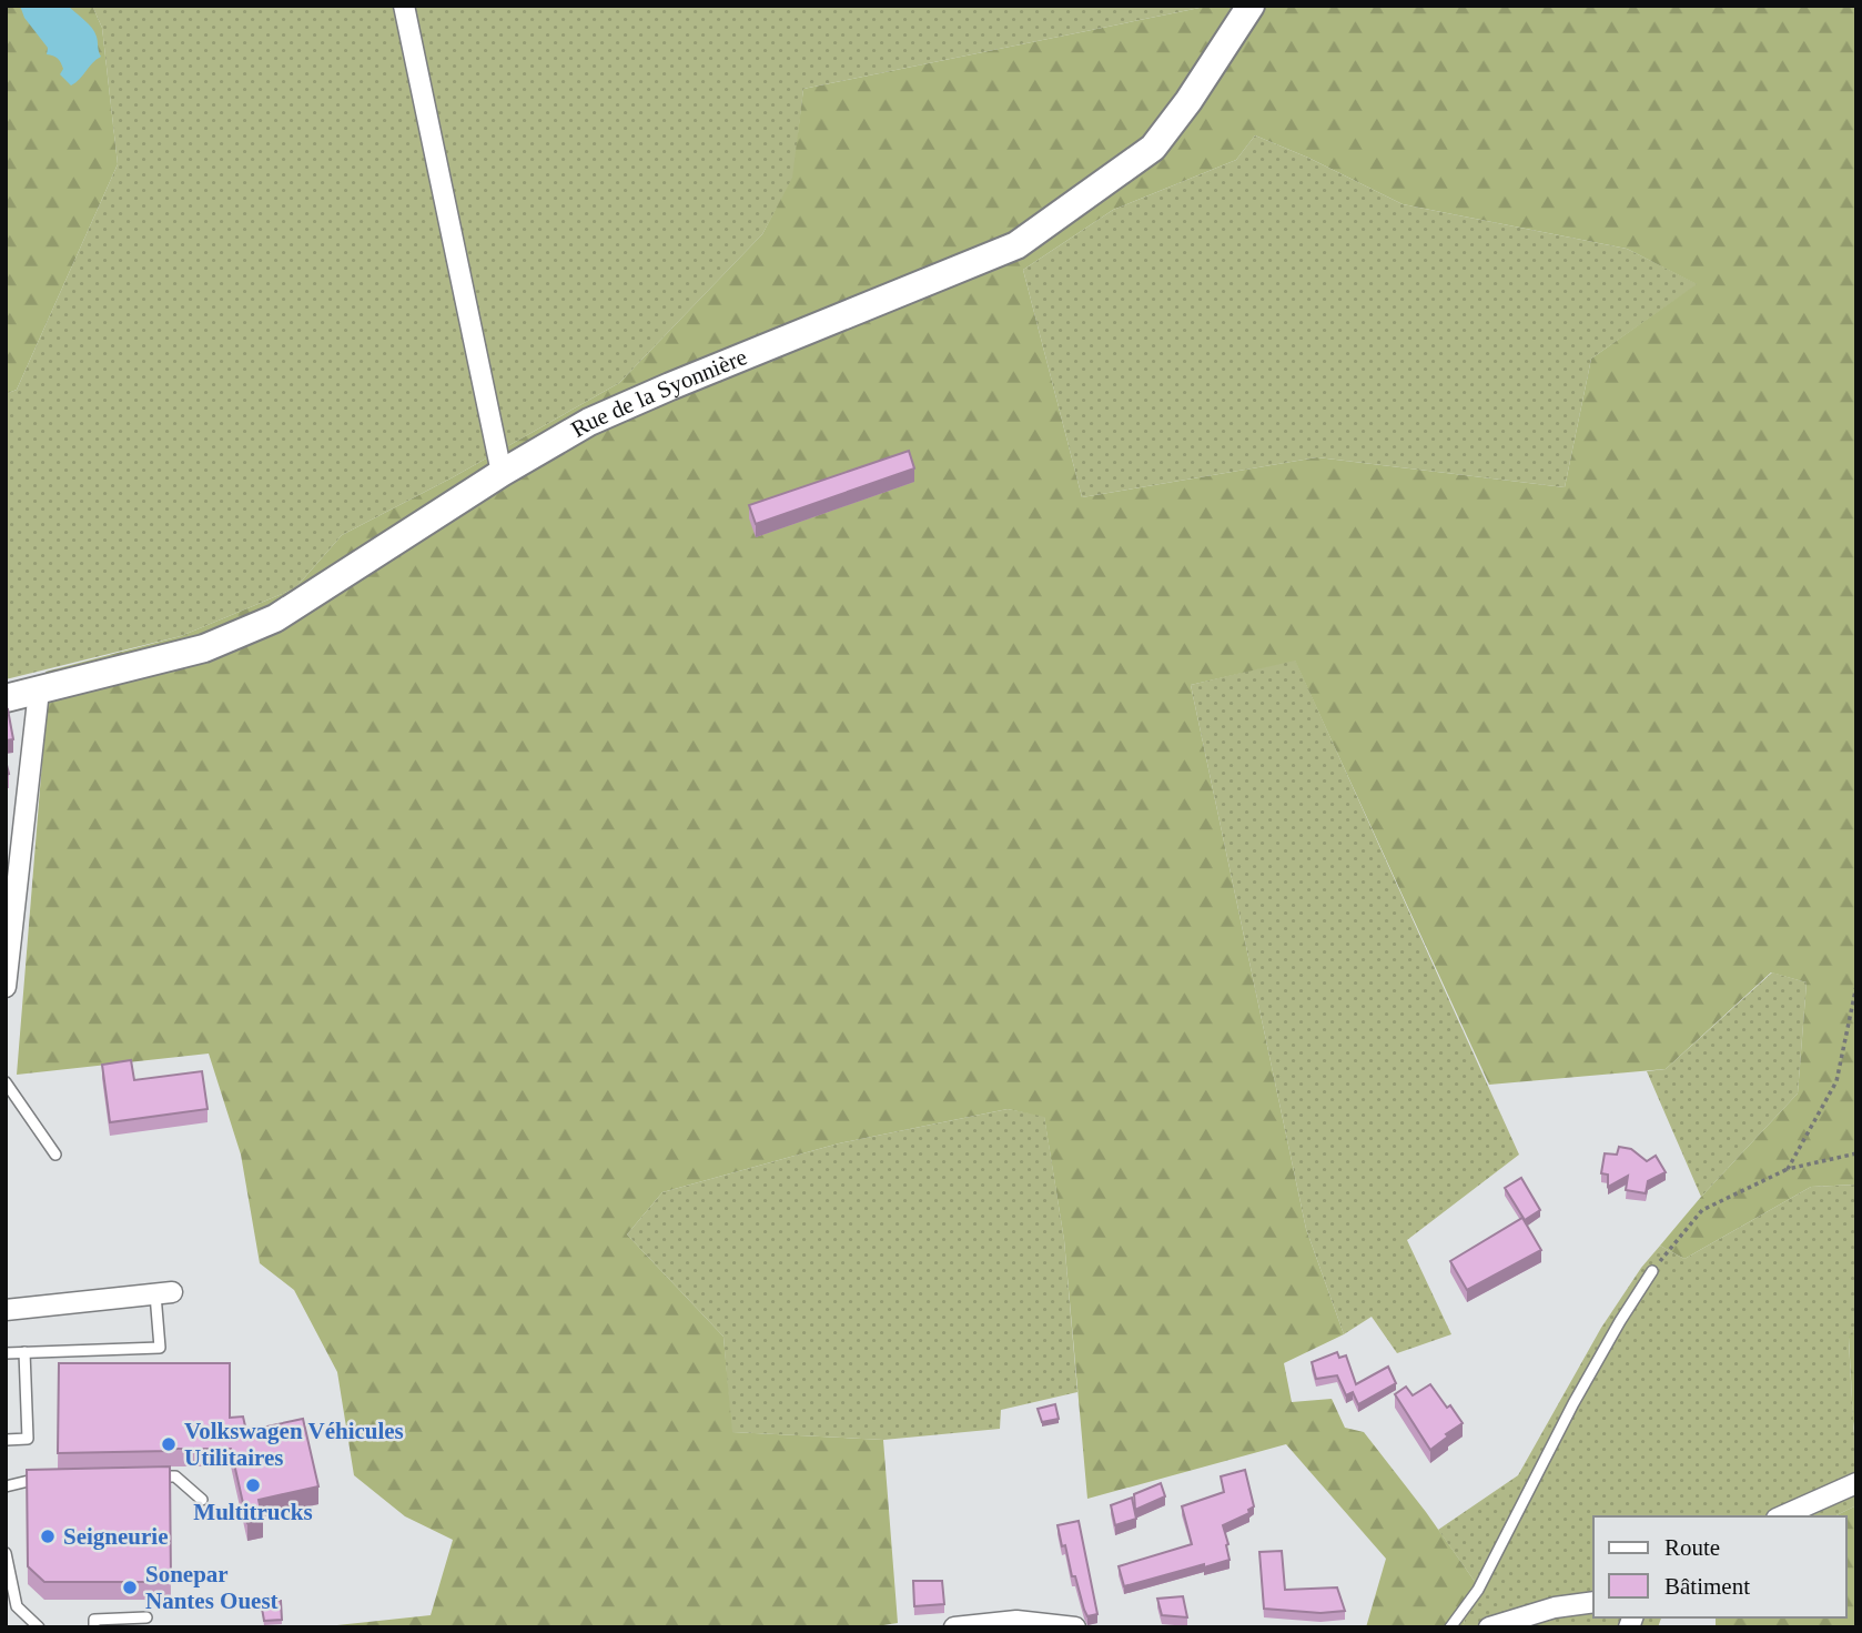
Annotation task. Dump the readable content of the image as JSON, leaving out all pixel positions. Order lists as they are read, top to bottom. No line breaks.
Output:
{"streets":{"street":["Rue de la Syonnière"]},"places":["Volkswagen Véhicules Utilitaires","Multitrucks","Seigneurie","Sonepar Nantes Ouest"],"legend":["Route","Bâtiment"]}
